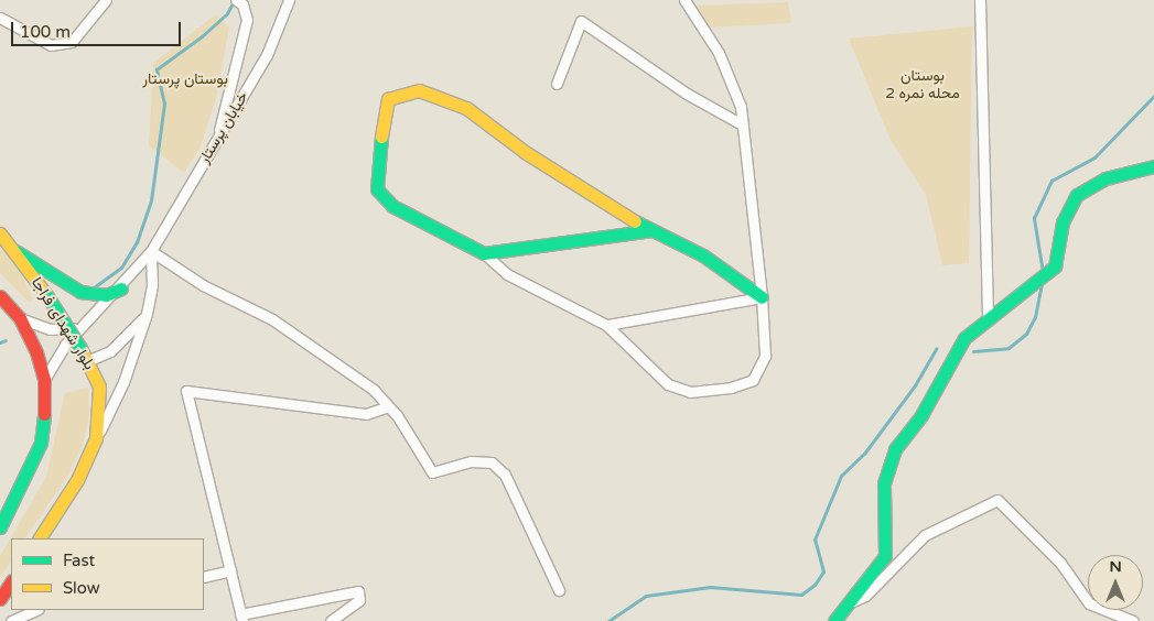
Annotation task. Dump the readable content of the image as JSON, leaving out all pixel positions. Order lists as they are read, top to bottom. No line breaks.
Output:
{"streets":{"street":["خیابان پرستار","بلوار شهدای فراجا"]},"parks":["بوستان محله نمره 2","بوستان پرستار"],"legend":["Fast","Slow"],"scale_bar":"100 m","north":"top"}
